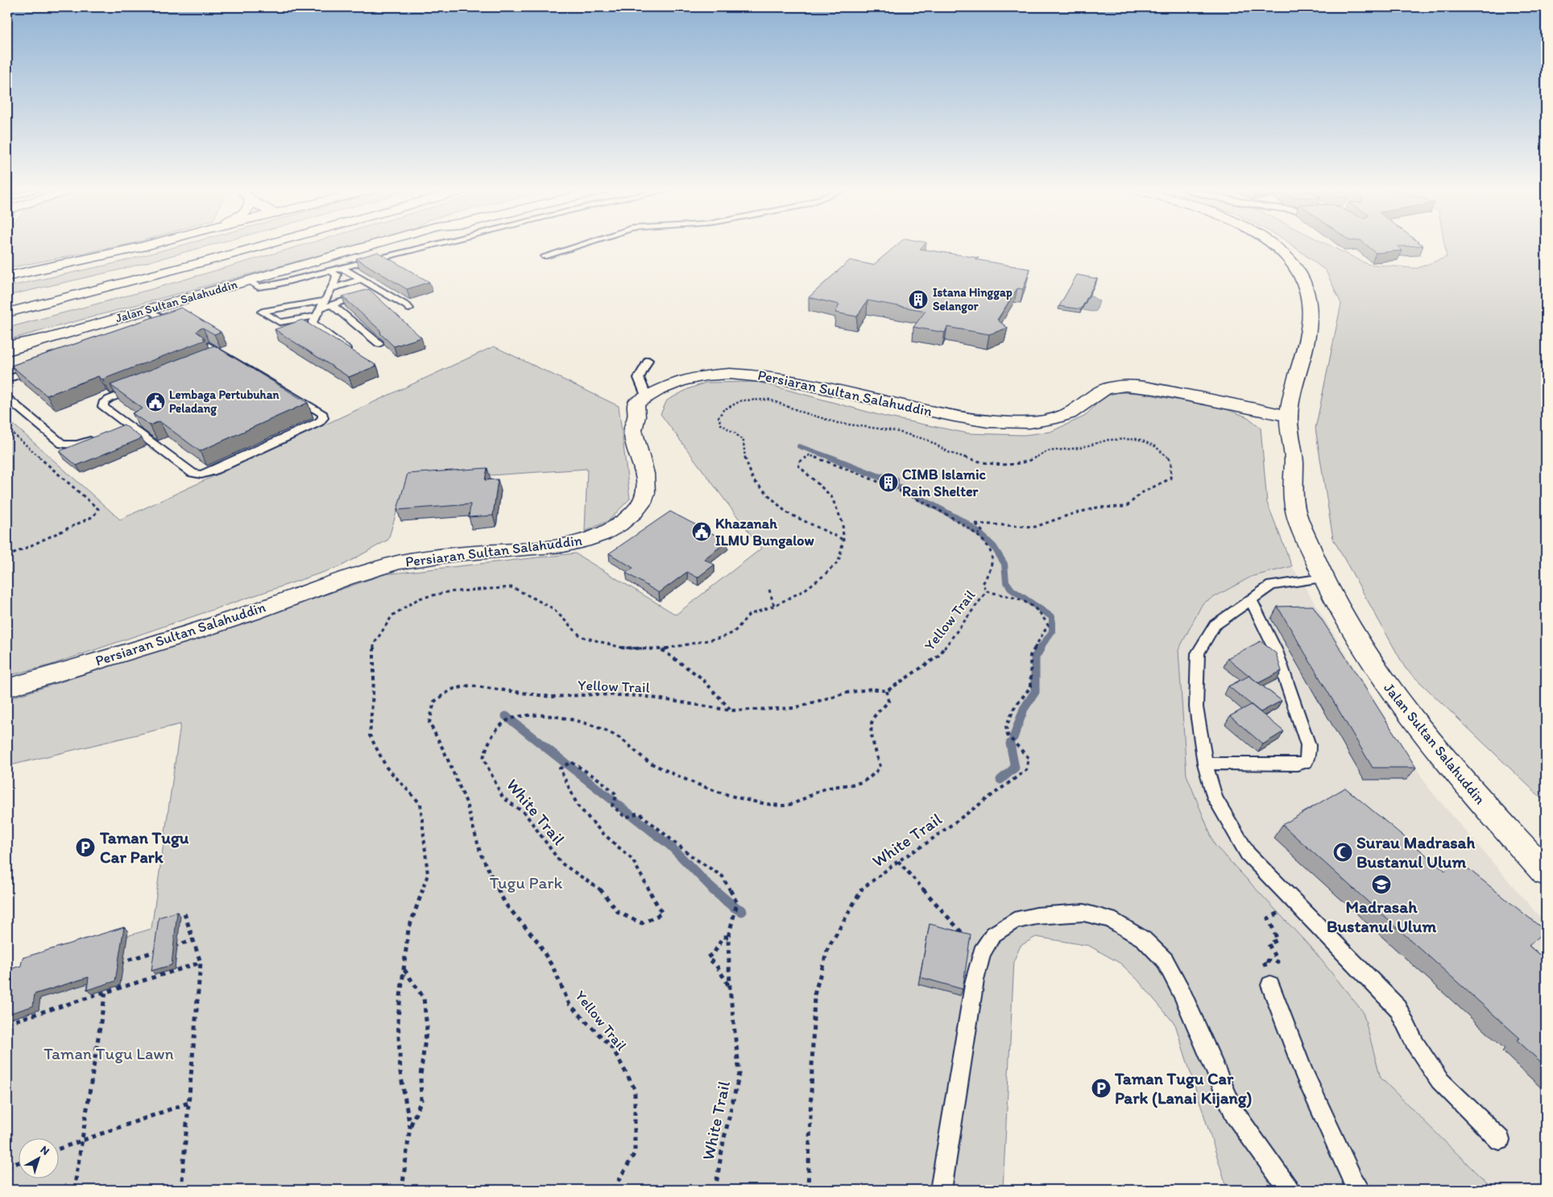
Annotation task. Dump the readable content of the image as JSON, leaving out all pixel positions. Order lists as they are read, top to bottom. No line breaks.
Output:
{"streets":{"street":["Jalan Sultan Salahuddin","Persiaran Sultan Salahuddin"],"path":["Yellow Trail","White Trail"]},"crossings":[["Jalan Sultan Salahuddin","Persiaran Sultan Salahuddin"],["Yellow Trail","White Trail"]],"parks":["Tugu Park","Taman Tugu Lawn"],"places":{"building":["Istana Hinggap Selangor","CIMB Islamic Rain Shelter"],"public building":["Lembaga Pertubuhan Peladang","Khazanah ILMU Bungalow"],"parking":["Taman Tugu Car Park","Taman Tugu Car Park (Lanai Kijang)"],"mosque":["Surau Madrasah Bustanul Ulum"],"school or university":["Madrasah Bustanul Ulum"]},"north":"top right"}
